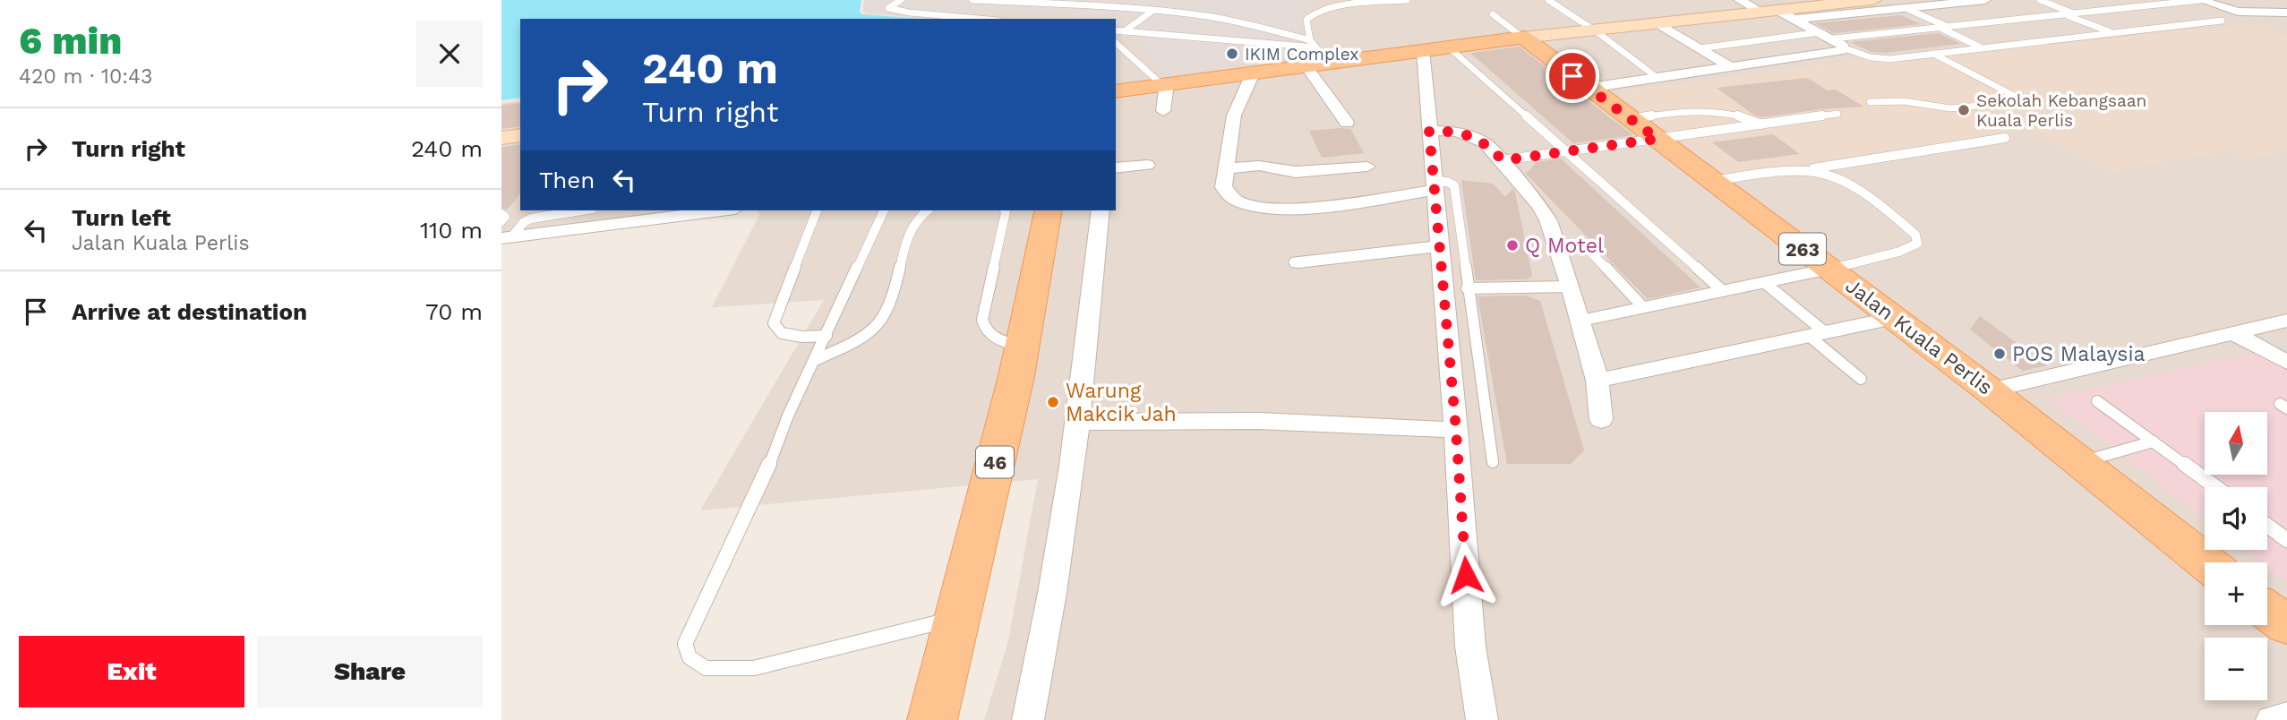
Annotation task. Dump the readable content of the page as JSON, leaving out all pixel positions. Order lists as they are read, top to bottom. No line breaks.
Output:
{"streets":{"main road":["263","Jalan Kuala Perlis","46"]},"places":["IKIM Complex","Sekolah Kebangsaan Kuala Perlis","Q Motel","POS Malaysia","Warung Makcik Jah"],"north":"top","page":{"heading":["6 min","420 m · 10:43"],"turn":["240 m","Turn right"],"list":[{"name":"Turn right","value":"240 m"},{"name":"Turn left","note":"Jalan Kuala Perlis","value":"110 m"},{"name":"Arrive at destination","value":"70 m"}],"then":"Then","map_buttons":["+","−"],"buttons":["Exit","Share"]}}
